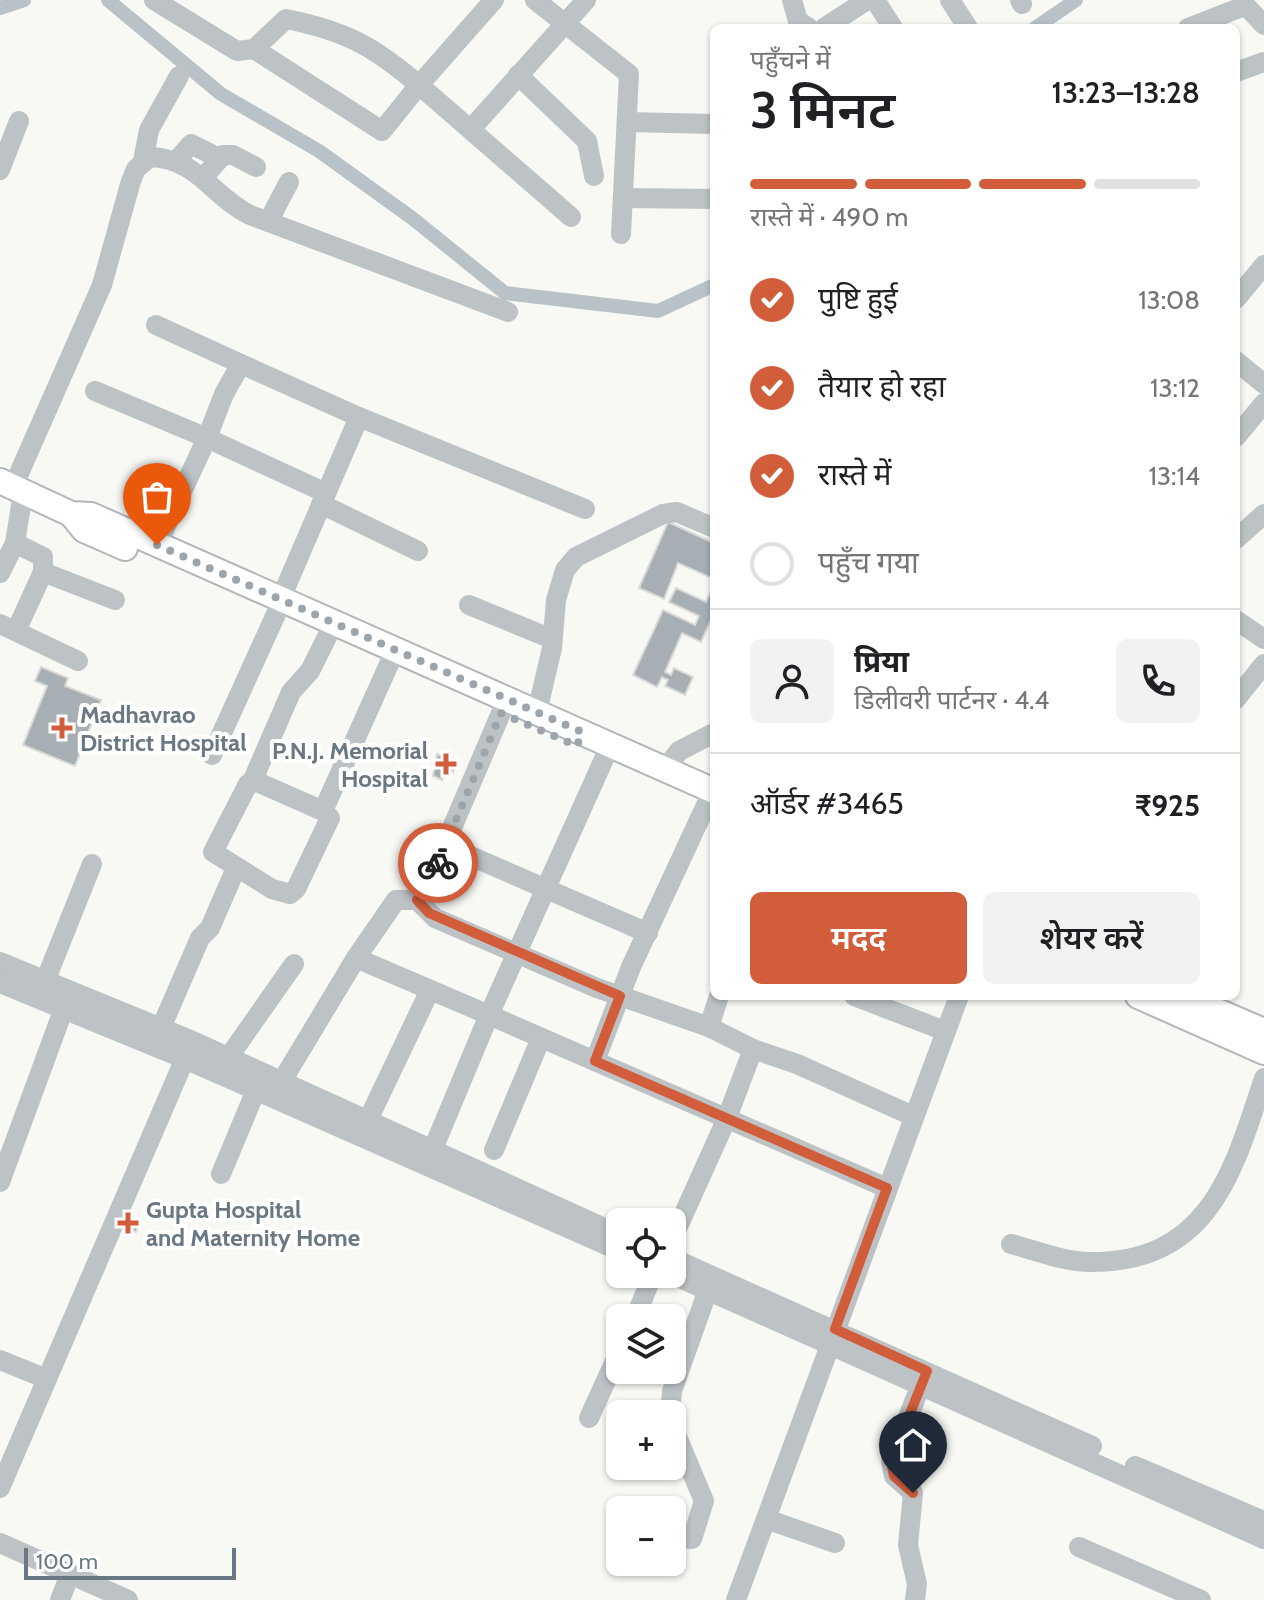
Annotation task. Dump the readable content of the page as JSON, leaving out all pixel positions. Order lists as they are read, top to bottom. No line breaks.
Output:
{"places":{"health":["Madhavrao District Hospital","P.N.J. Memorial Hospital","Gupta Hospital and Maternity Home"]},"scale_bar":"100 m","page":{"heading":["3 मिनट","पहुँचने में","13:23–13:28"],"panel":["प्रिया","डिलीवरी पार्टनर · 4.4","ऑर्डर #3465","₹925"],"bar":"रास्ते में · 490 m","list":[["पुष्टि हुई","13:08"],["तैयार हो रहा","13:12"],["रास्ते में","13:14"],"पहुँच गया"],"buttons":["मदद","शेयर करें"],"map_buttons":["+","−"],"scale":"100 m"}}
